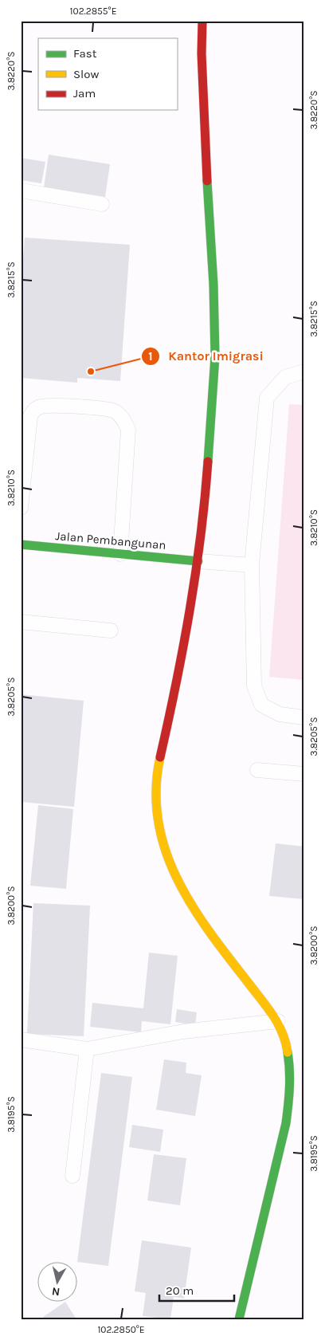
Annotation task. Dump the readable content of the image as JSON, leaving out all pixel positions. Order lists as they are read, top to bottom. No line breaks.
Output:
{"streets":{"street":["Jalan Pembangunan"]},"places":["Kantor Imigrasi"],"legend":["Fast","Slow","Jam"],"scale_bar":"20 m","north":"bottom","coordinates":["102.2855°E","3.8220°S","3.8215°S","3.8210°S","3.8205°S","3.8200°S","3.8195°S","102.2850°E"]}
